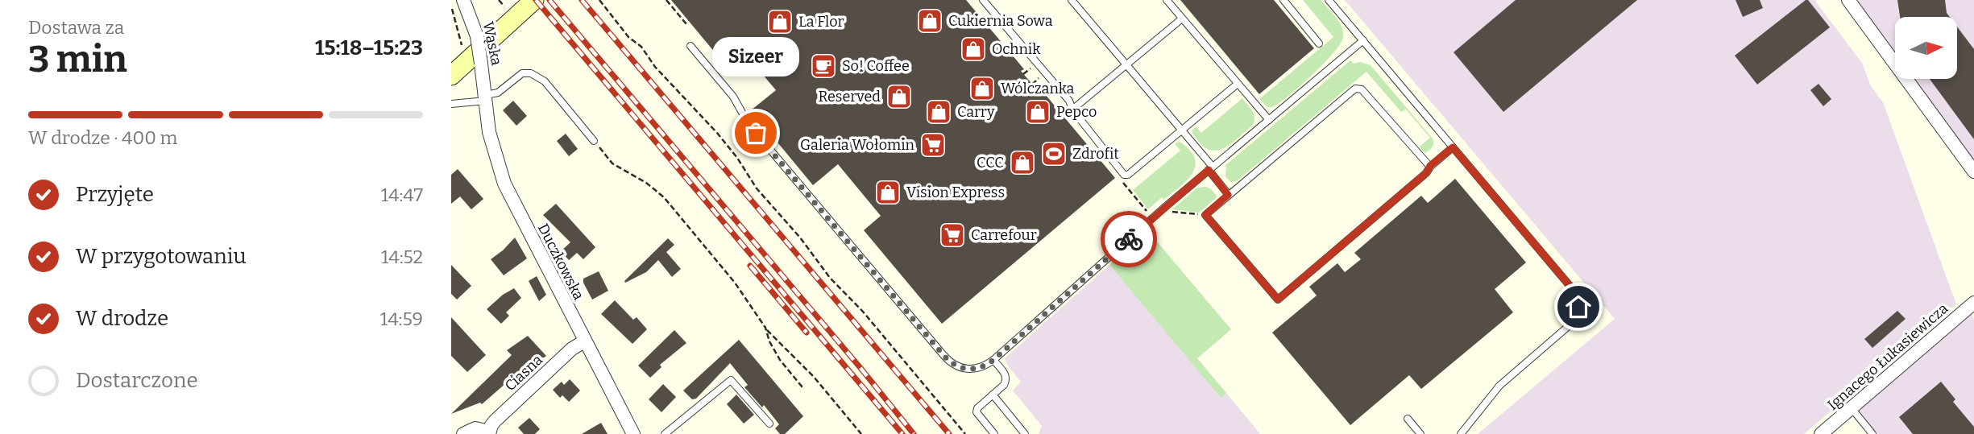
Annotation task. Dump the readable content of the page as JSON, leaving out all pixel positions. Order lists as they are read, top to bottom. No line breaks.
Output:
{"streets":{"street":["Wąska","Duczkowska","Ignacego Łukasiewicza","Ciasna"]},"crossings":[["Wąska","Duczkowska"],["Duczkowska","Ciasna"]],"places":{"shop":["Cukiernia Sowa","La Flor","Ochnik","Wólczanka","Reserved","Carry","Pepco","CCC","Vision Express"],"cafe":["So! Coffee"],"other":["Sizeer"],"supermarket":["Galeria Wołomin","Carrefour"],"sports":["Zdrofit"]},"north":"right","page":{"heading":["3 min","Dostawa za","15:18–15:23"],"bubble":"Sizeer","bar":"W drodze · 400 m","list":[["Przyjęte","14:47"],["W przygotowaniu","14:52"],["W drodze","14:59"],"Dostarczone"]}}
